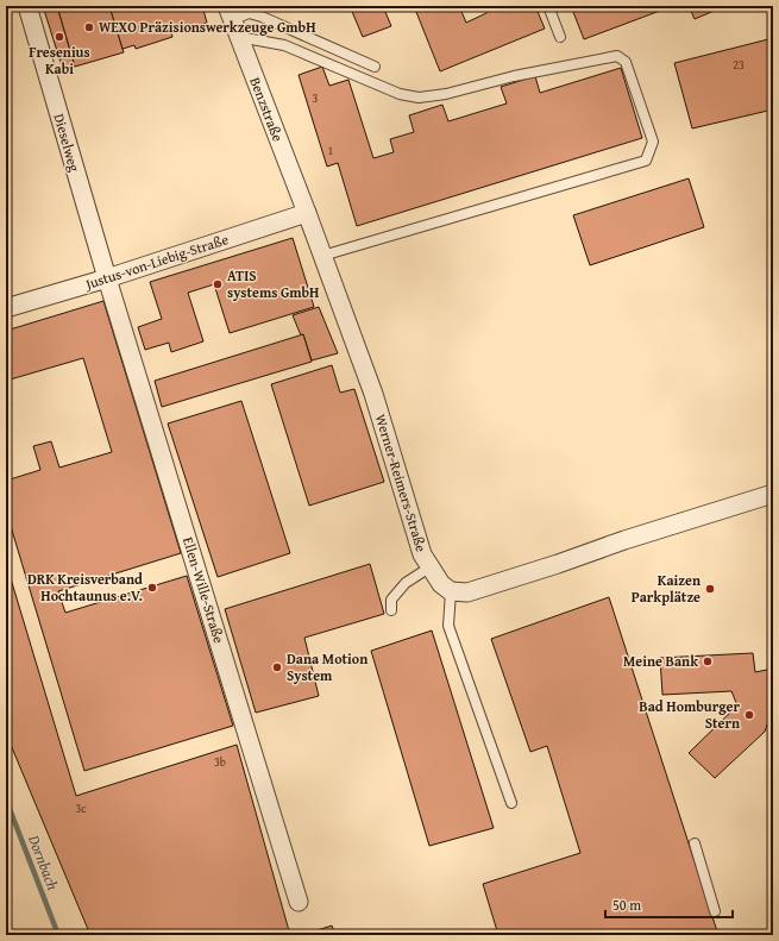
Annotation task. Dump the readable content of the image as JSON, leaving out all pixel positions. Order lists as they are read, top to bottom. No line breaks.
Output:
{"streets":{"street":["Benzstraße","Dieselweg","Justus-von-Liebig-Straße","Werner-Reimers-Straße","Ellen-Wille-Straße"]},"crossings":[["Benzstraße","Justus-von-Liebig-Straße"],["Benzstraße","Werner-Reimers-Straße"],["Dieselweg","Justus-von-Liebig-Straße"],["Dieselweg","Ellen-Wille-Straße"],["Justus-von-Liebig-Straße","Werner-Reimers-Straße"],["Justus-von-Liebig-Straße","Ellen-Wille-Straße"]],"water":["Dornbach"],"places":["WEXO Präzisionswerkzeuge GmbH","Fresenius Kabi","ATIS systems GmbH","DRK Kreisverband Hochtaunus e.V.","Kaizen Parkplätze","Meine Bank","Dana Motion System","Bad Homburger Stern"],"house_numbers":["23","3","1","3b","3c"],"scale_bar":"50 m"}
